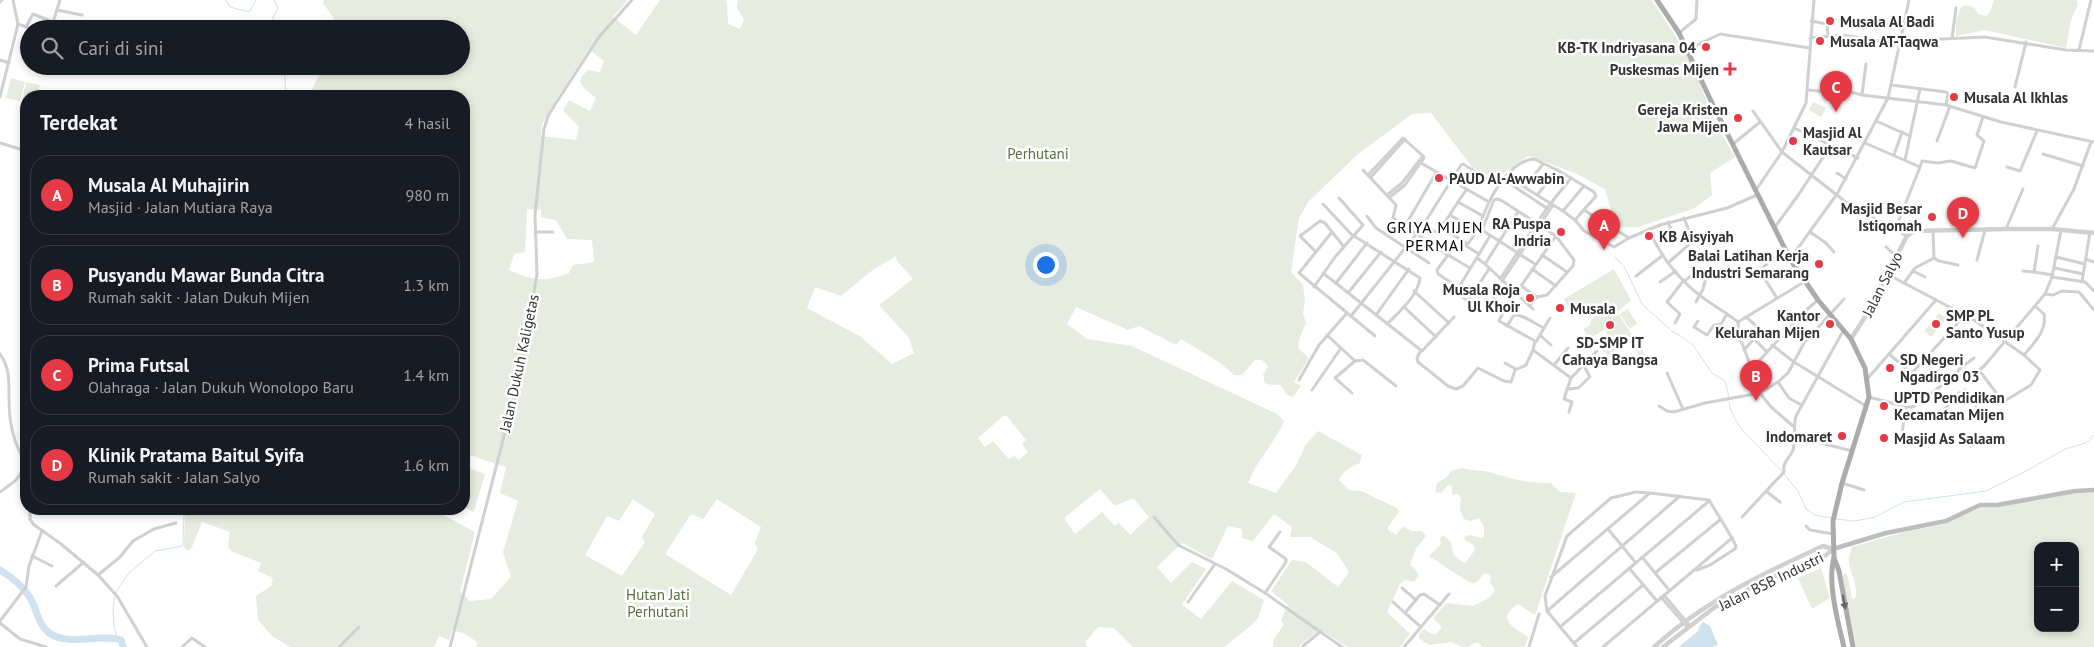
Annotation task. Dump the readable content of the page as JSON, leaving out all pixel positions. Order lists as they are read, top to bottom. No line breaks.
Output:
{"streets":{"street":["Jalan Salyo","Jalan Dukuh Kaligetas","Jalan BSB Industri"]},"districts":["GRIYA MIJEN PERMAI"],"parks":["Perhutani","Hutan Jati Perhutani"],"places":{"other":["Musala Al Badi","Musala AT-Taqwa","KB-TK Indriyasana 04","Musala Al Ikhlas","Gereja Kristen Jawa Mijen","Masjid Al Kautsar","PAUD Al-Awwabin","Masjid Besar Istiqomah","RA Puspa Indria","KB Aisyiyah","Balai Latihan Kerja Industri Semarang","Musala Roja Ul Khoir","Musala","Kantor Kelurahan Mijen","SMP PL Santo Yusup","SD-SMP IT Cahaya Bangsa","SD Negeri Ngadirgo 03","UPTD Pendidikan Kecamatan Mijen","Indomaret","Masjid As Salaam"],"health":["Puskesmas Mijen"]},"page":{"search":"Cari di sini","pins":["C","D","A","B"],"heading":["Terdekat","4 hasil"],"list":[{"mark":"A","name":"Musala Al Muhajirin","note":"Masjid · Jalan Mutiara Raya","value":"980 m"},{"mark":"B","name":"Pusyandu Mawar Bunda Citra","note":"Rumah sakit · Jalan Dukuh Mijen","value":"1.3 km"},{"mark":"C","name":"Prima Futsal","note":"Olahraga · Jalan Dukuh Wonolopo Baru","value":"1.4 km"},{"mark":"D","name":"Klinik Pratama Baitul Syifa","note":"Rumah sakit · Jalan Salyo","value":"1.6 km"}],"map_buttons":["+","−"]}}
